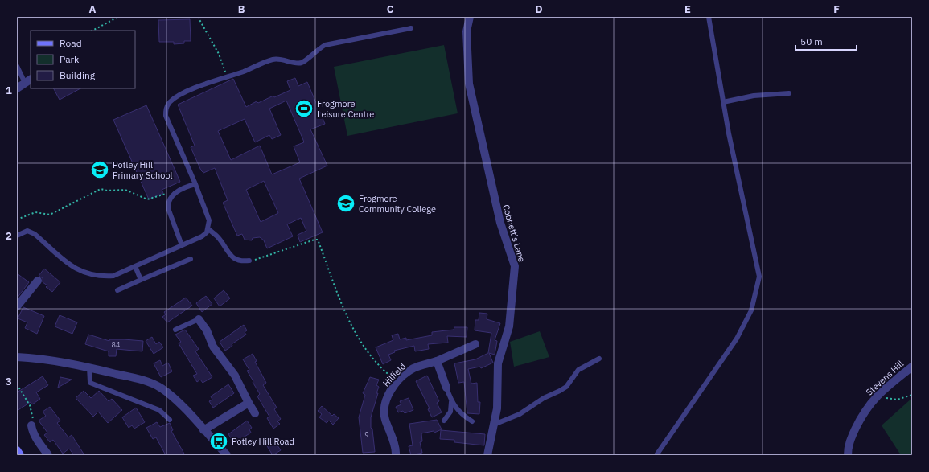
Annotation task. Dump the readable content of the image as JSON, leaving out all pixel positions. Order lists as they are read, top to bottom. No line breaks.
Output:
{"streets":{"street":["Cobbett's Lane","Hilfield","Stevens Hill"]},"places":{"sports":["Frogmore Leisure Centre"],"school or university":["Potley Hill Primary School","Frogmore Community College"],"bus stop":["Potley Hill Road"]},"house_numbers":["84","9"],"legend":["Road","Park","Building"],"scale_bar":"50 m","grid":{"columns":["A","B","C","D","E","F"],"rows":["1","2","3"]}}
